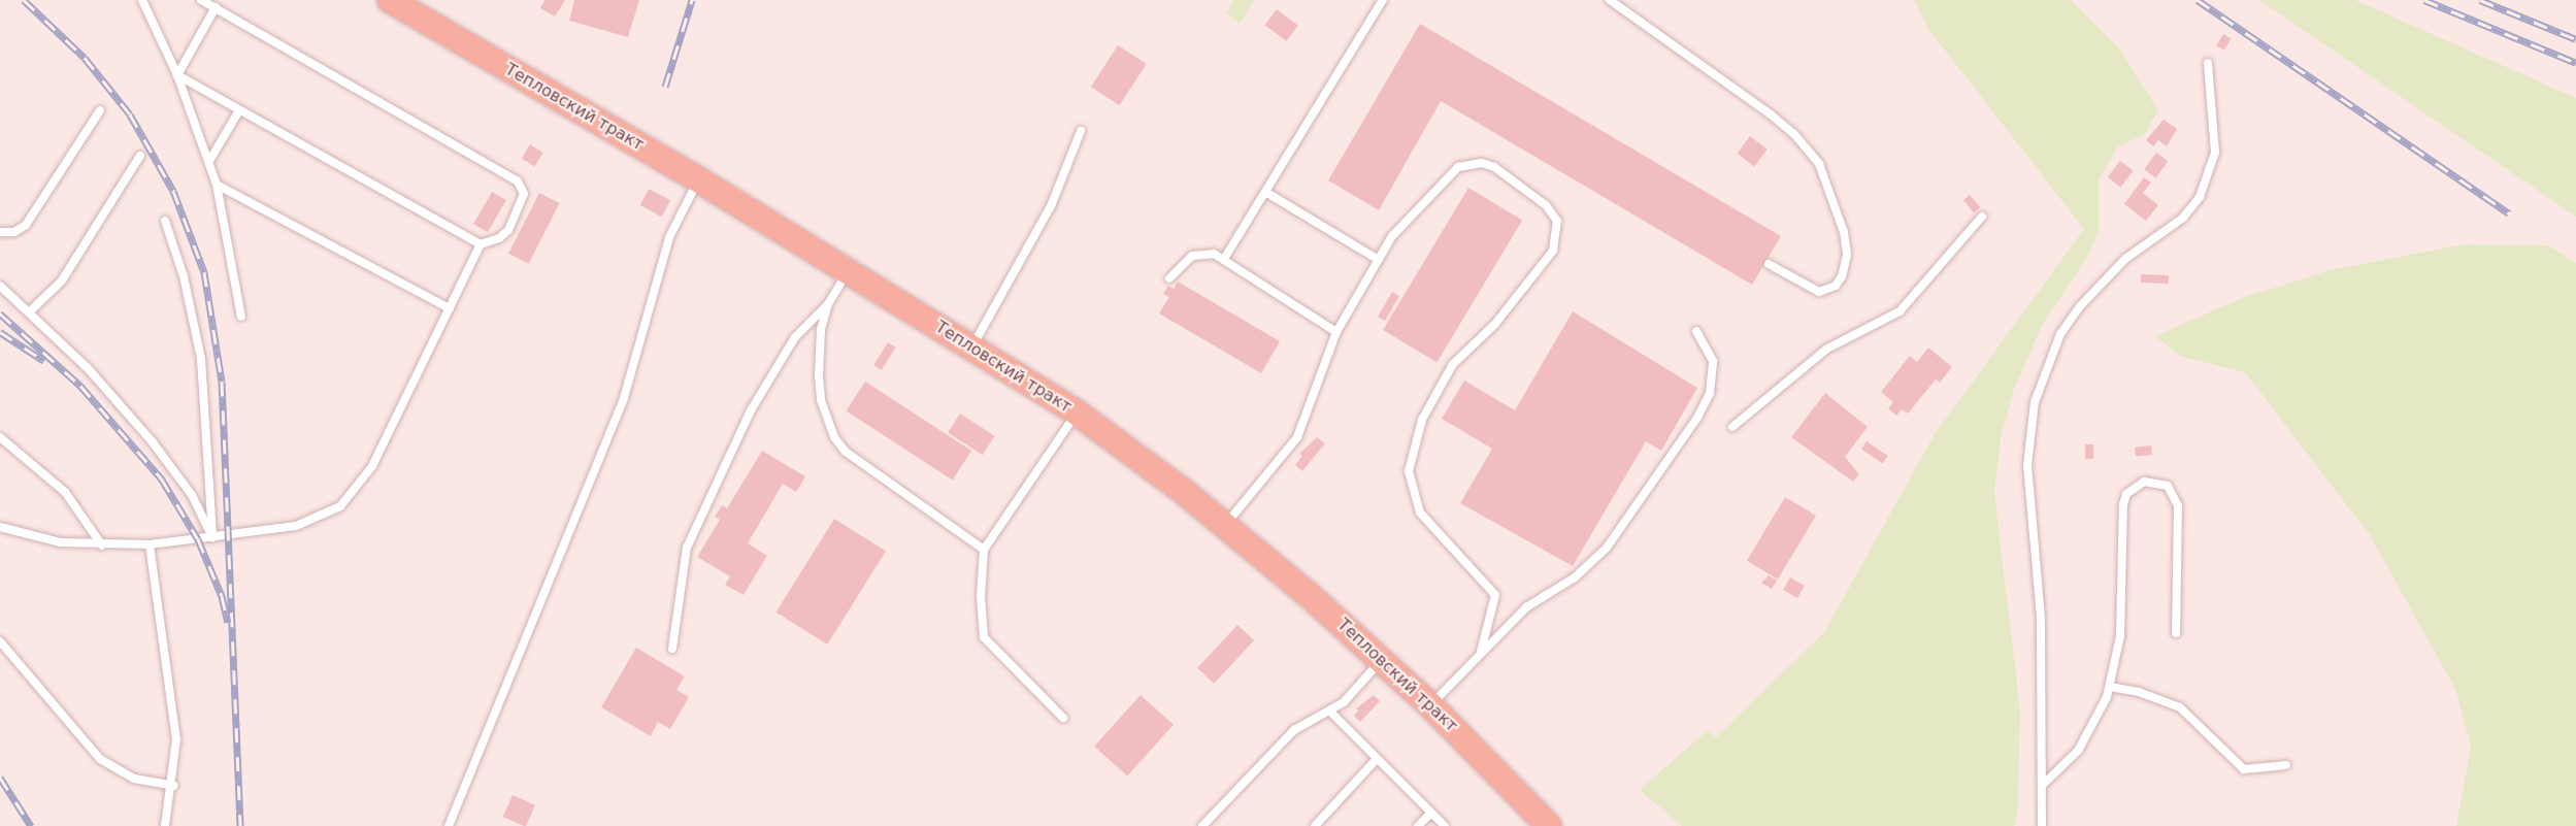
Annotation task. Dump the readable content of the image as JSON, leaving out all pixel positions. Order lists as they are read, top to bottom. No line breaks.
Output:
{"streets":{"main road":["Тепловский тракт"]}}
